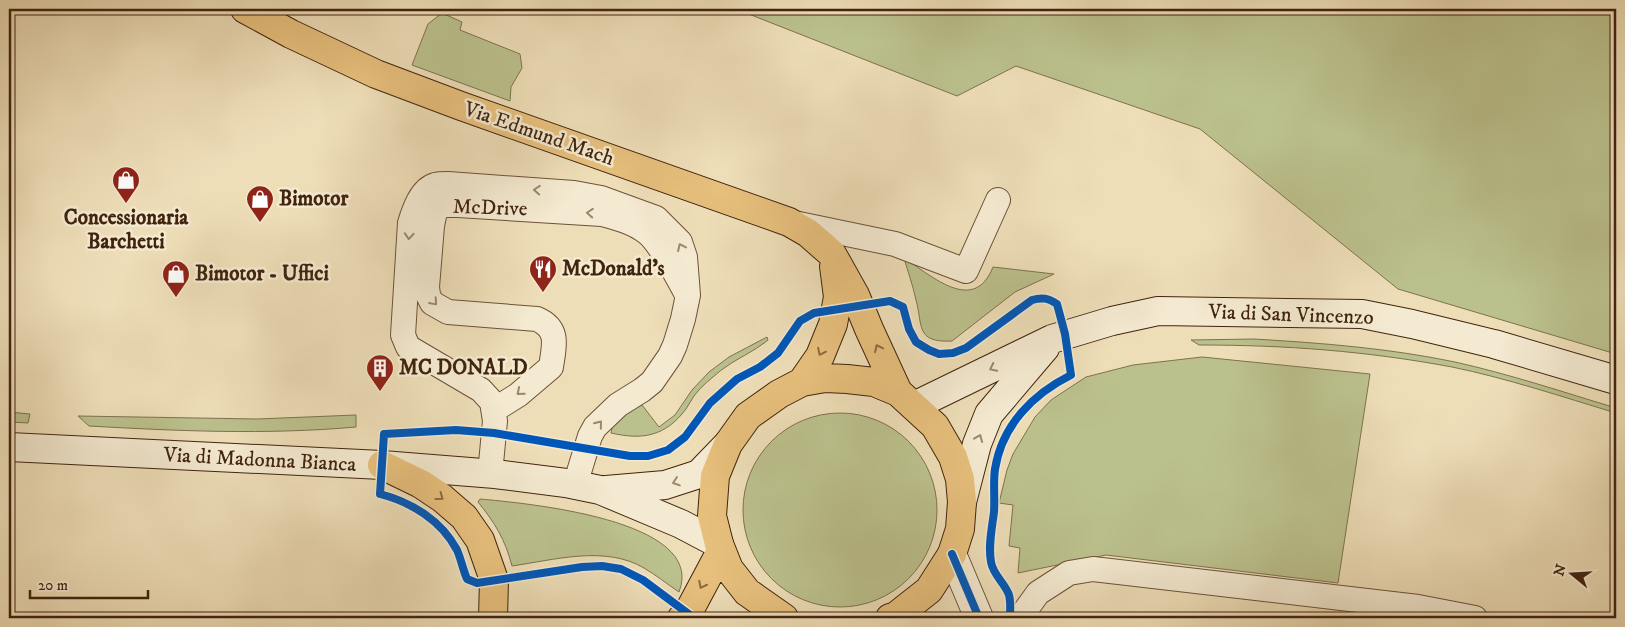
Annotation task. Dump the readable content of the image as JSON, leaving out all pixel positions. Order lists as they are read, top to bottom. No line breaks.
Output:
{"streets":{"main road":["Via Edmund Mach","Via di San Vincenzo","Via di Madonna Bianca"],"lane":["McDrive"]},"crossings":[["Via Edmund Mach","Via di San Vincenzo"]],"places":{"shop":["Concessionaria Barchetti","Bimotor","Bimotor - Uffici"],"restaurant":["McDonald's"],"building":["MC DONALD"]},"scale_bar":"20 m","north":"left"}
